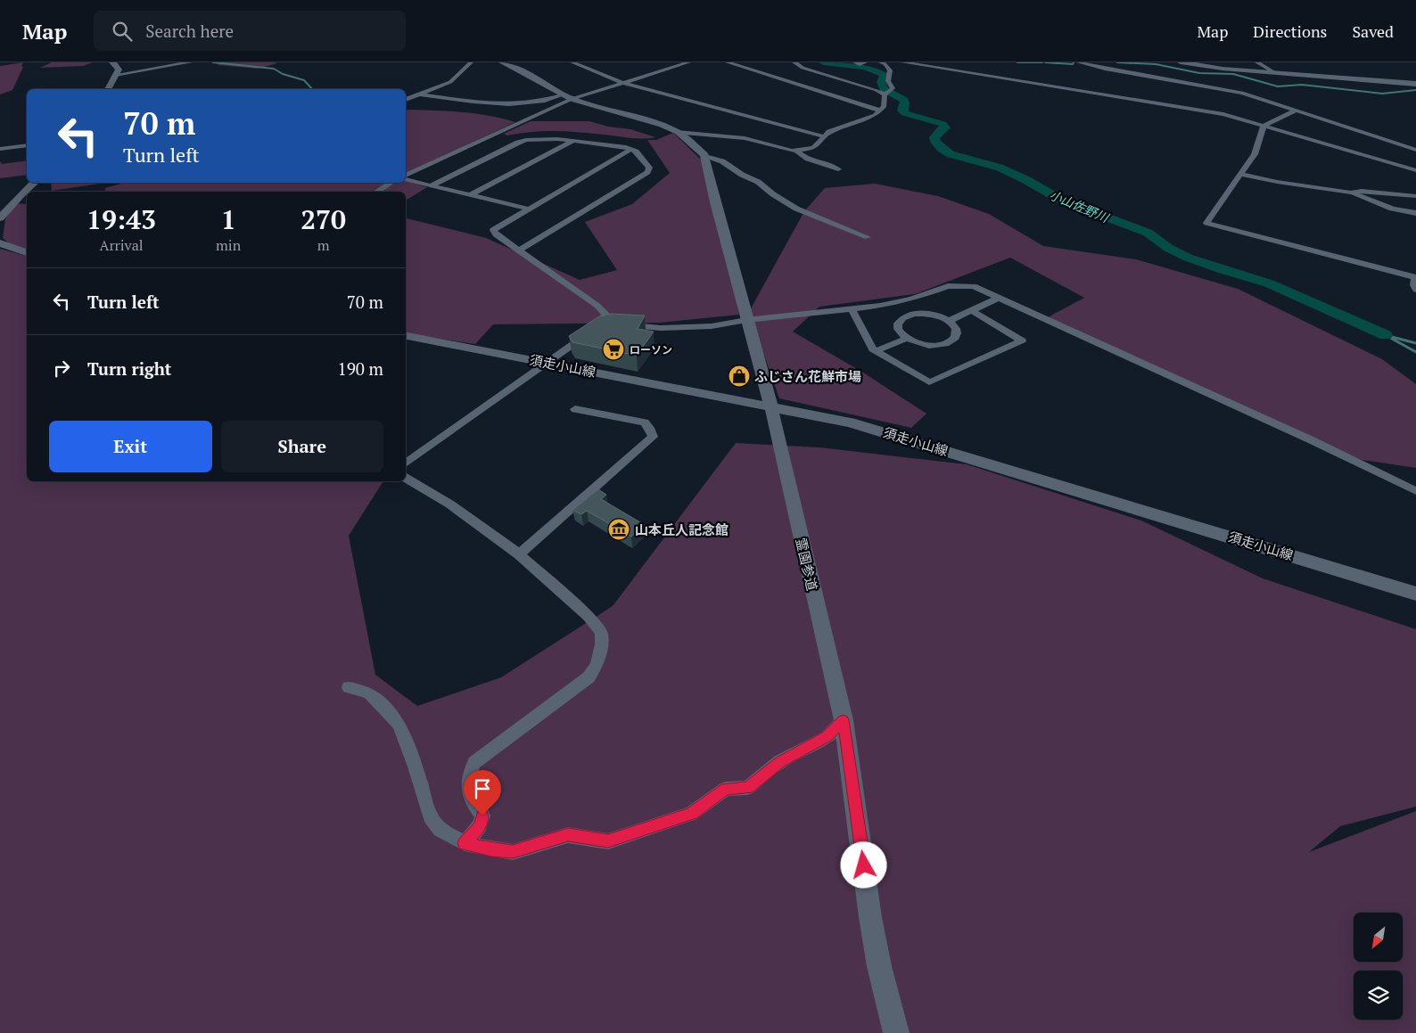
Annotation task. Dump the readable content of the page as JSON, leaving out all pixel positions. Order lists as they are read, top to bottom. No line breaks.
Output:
{"streets":{"street":["須走小山線","霊園参道"]},"crossings":[["須走小山線","霊園参道"]],"water":["小山佐野川"],"places":{"supermarket":["ローソン"],"shop":["ふじさん花鮮市場"],"museum":["山本丘人記念館"]},"north":"bottom left","page":{"header":"Map","search":"Search here","nav":["Map","Directions","Saved"],"turn":["70 m","Turn left"],"eta":["19:43","Arrival","1","min","270","m"],"list":[{"name":"Turn left","value":"70 m"},{"name":"Turn right","value":"190 m"}],"buttons":["Exit","Share"]}}
